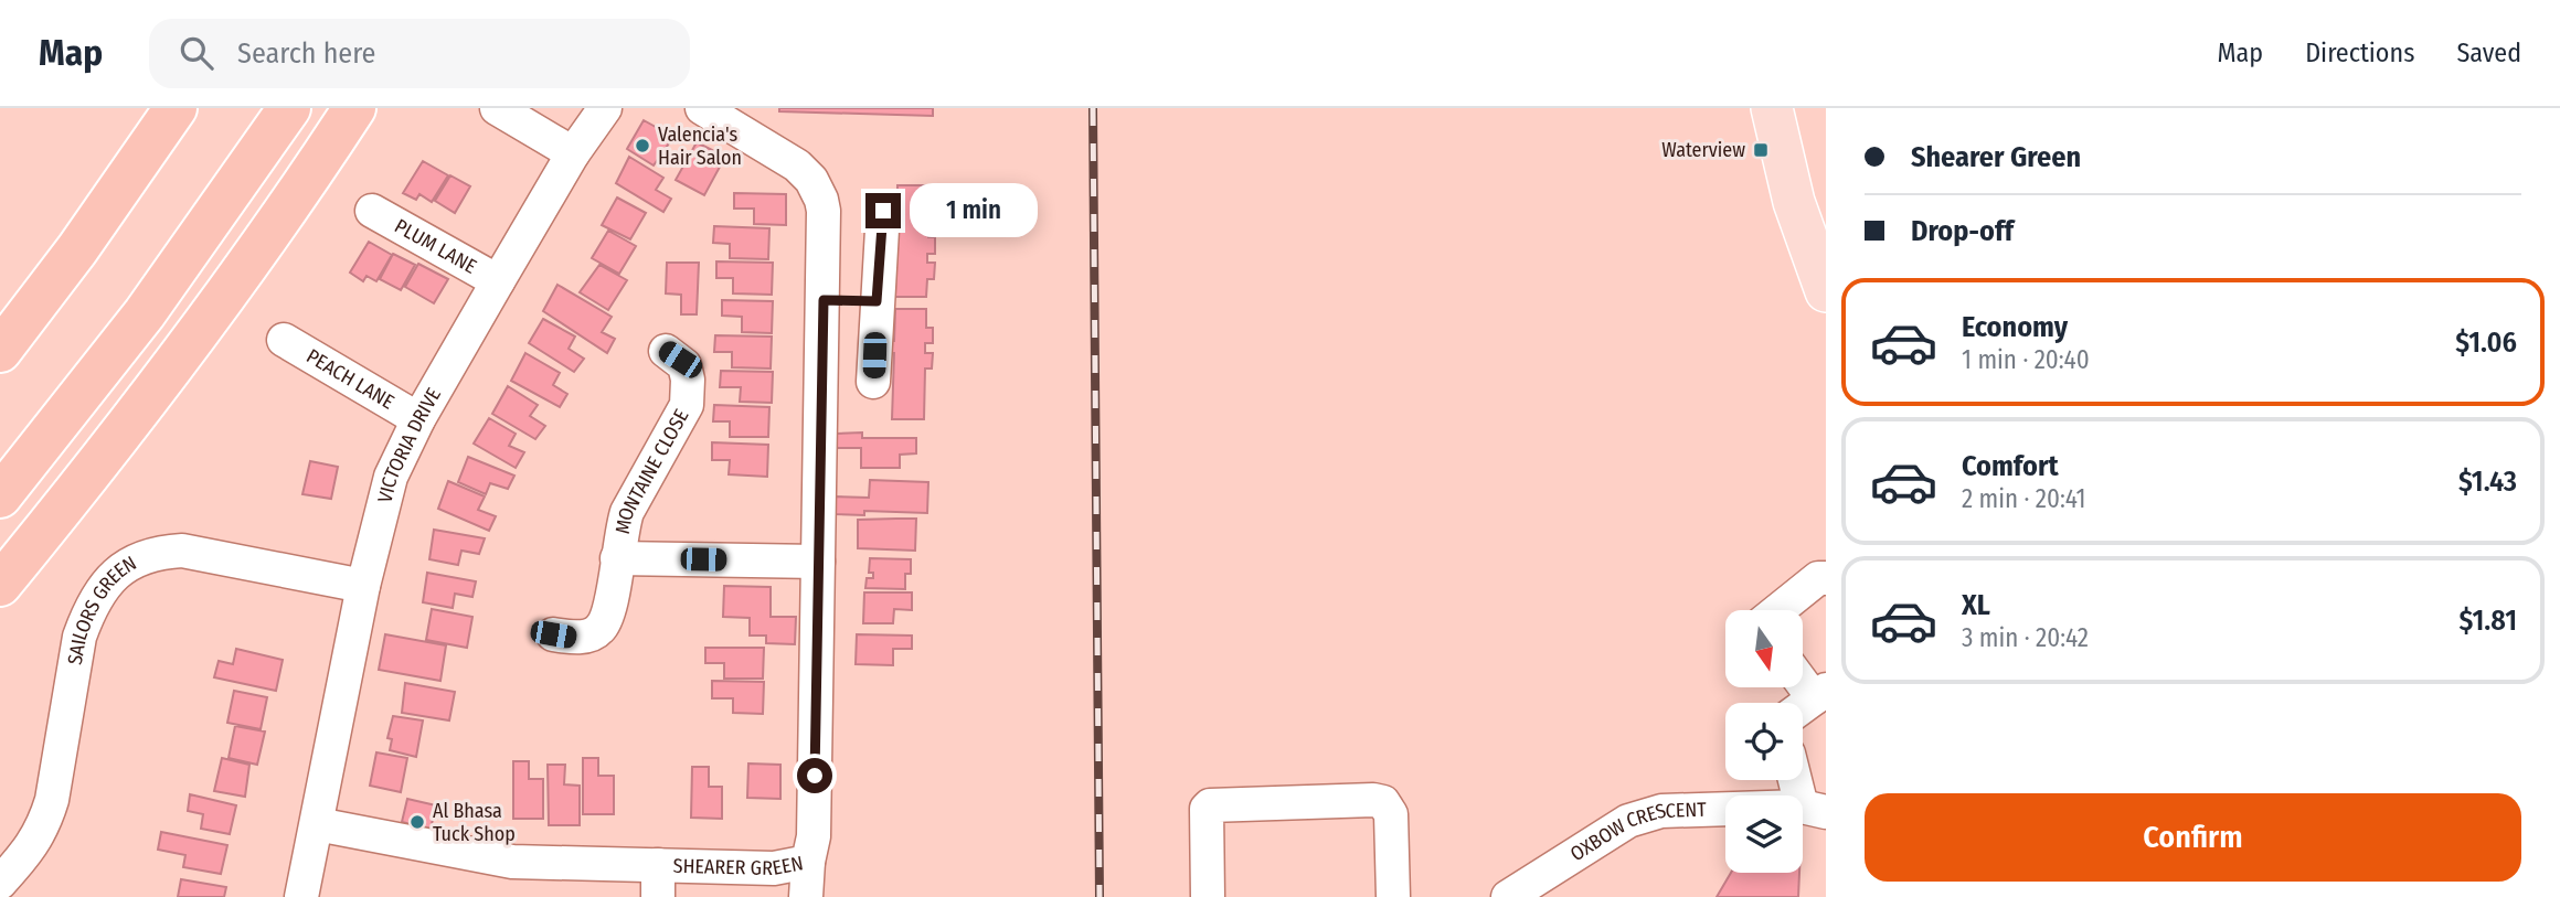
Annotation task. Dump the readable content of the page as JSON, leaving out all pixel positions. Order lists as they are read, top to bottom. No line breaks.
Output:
{"streets":{"street":["PLUM LANE","PEACH LANE","VICTORIA DRIVE","MONTAINE CLOSE","SAILORS GREEN","OXBOW CRESCENT","SHEARER GREEN"]},"crossings":[["PLUM LANE","VICTORIA DRIVE"],["PEACH LANE","VICTORIA DRIVE"],["VICTORIA DRIVE","SAILORS GREEN"],["VICTORIA DRIVE","SHEARER GREEN"],["MONTAINE CLOSE","SHEARER GREEN"]],"places":{"other":["Valencia's Hair Salon","Al Bhasa Tuck Shop"],"transit":["Waterview"]},"north":"bottom","page":{"header":"Map","search":"Search here","nav":["Map","Directions","Saved"],"banner":["Shearer Green","Drop-off"],"bubble":"1 min","list":[{"name":"Economy","note":"1 min · 20:40","value":"$1.06"},{"name":"Comfort","note":"2 min · 20:41","value":"$1.43"},{"name":"XL","note":"3 min · 20:42","value":"$1.81"}],"buttons":"Confirm"}}
